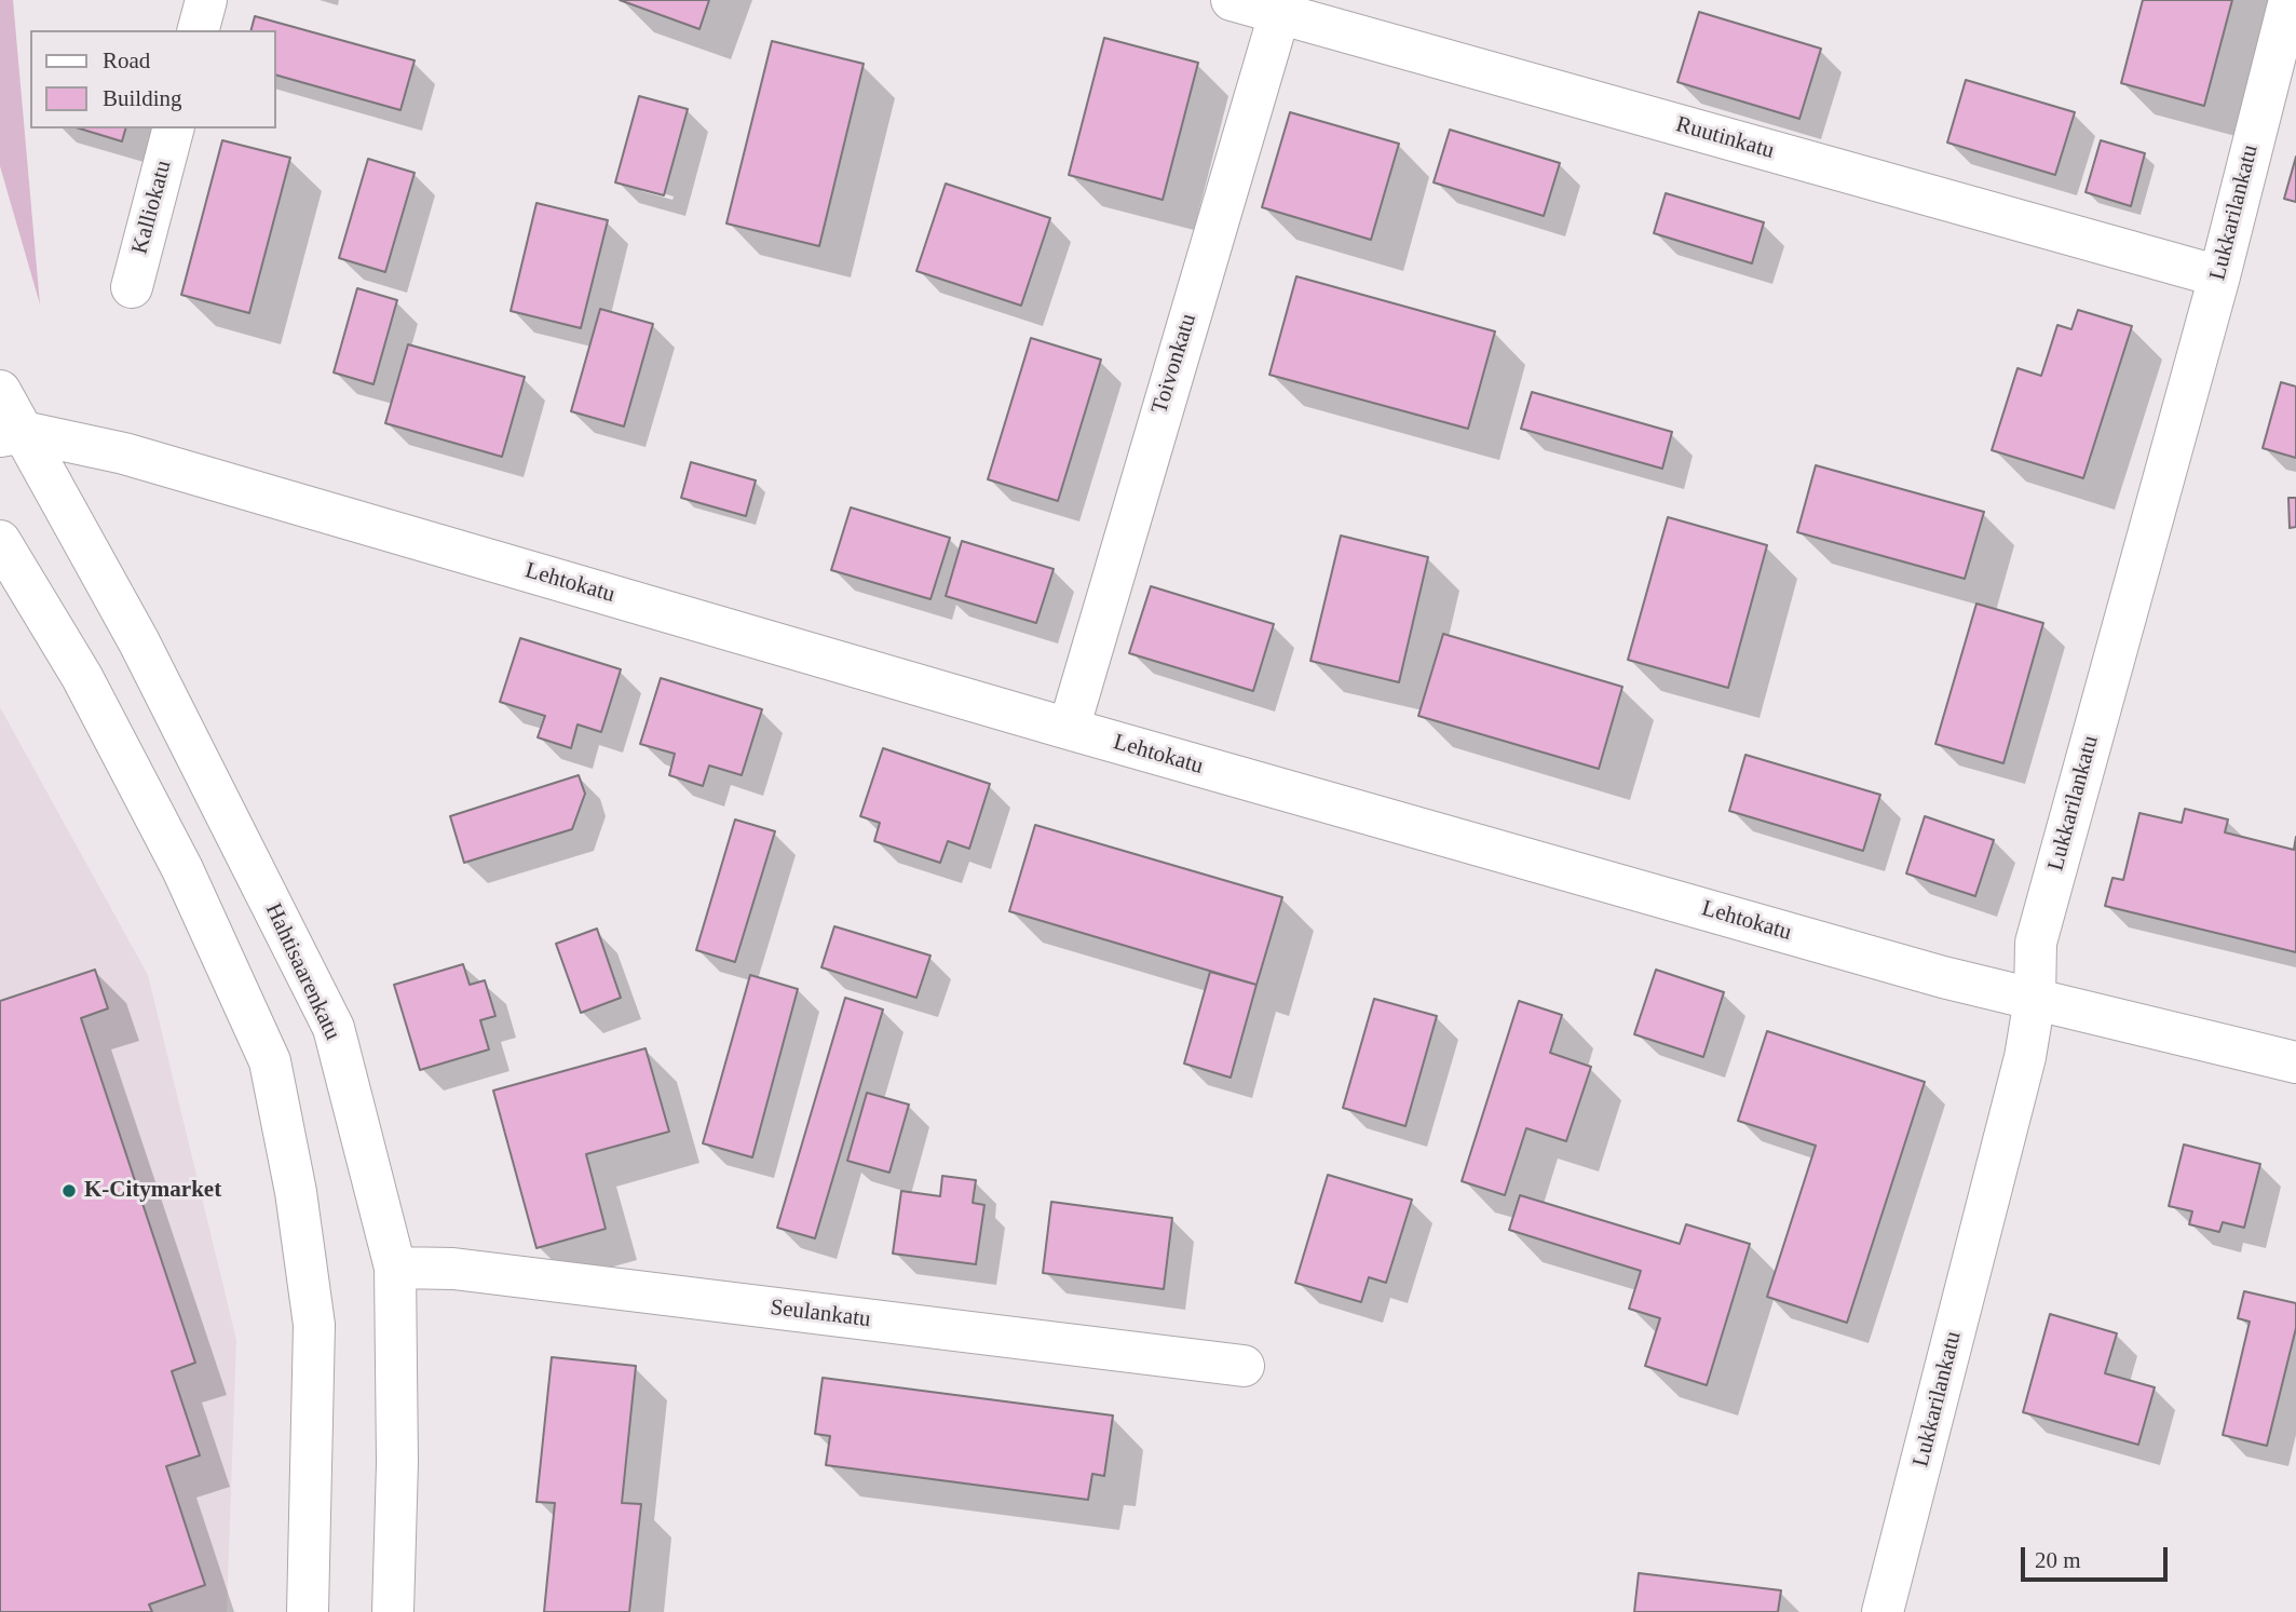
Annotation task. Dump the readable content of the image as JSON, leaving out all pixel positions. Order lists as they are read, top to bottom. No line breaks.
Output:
{"streets":{"street":["Ruutinkatu","Kalliokatu","Lukkarilankatu","Toivonkatu","Lehtokatu","Hahtisaarenkatu","Seulankatu"]},"crossings":[["Ruutinkatu","Lukkarilankatu"],["Ruutinkatu","Toivonkatu"],["Lukkarilankatu","Lehtokatu"],["Toivonkatu","Lehtokatu"],["Lehtokatu","Hahtisaarenkatu"],["Hahtisaarenkatu","Seulankatu"]],"places":["K-Citymarket"],"legend":["Road","Building"],"scale_bar":"20 m"}
